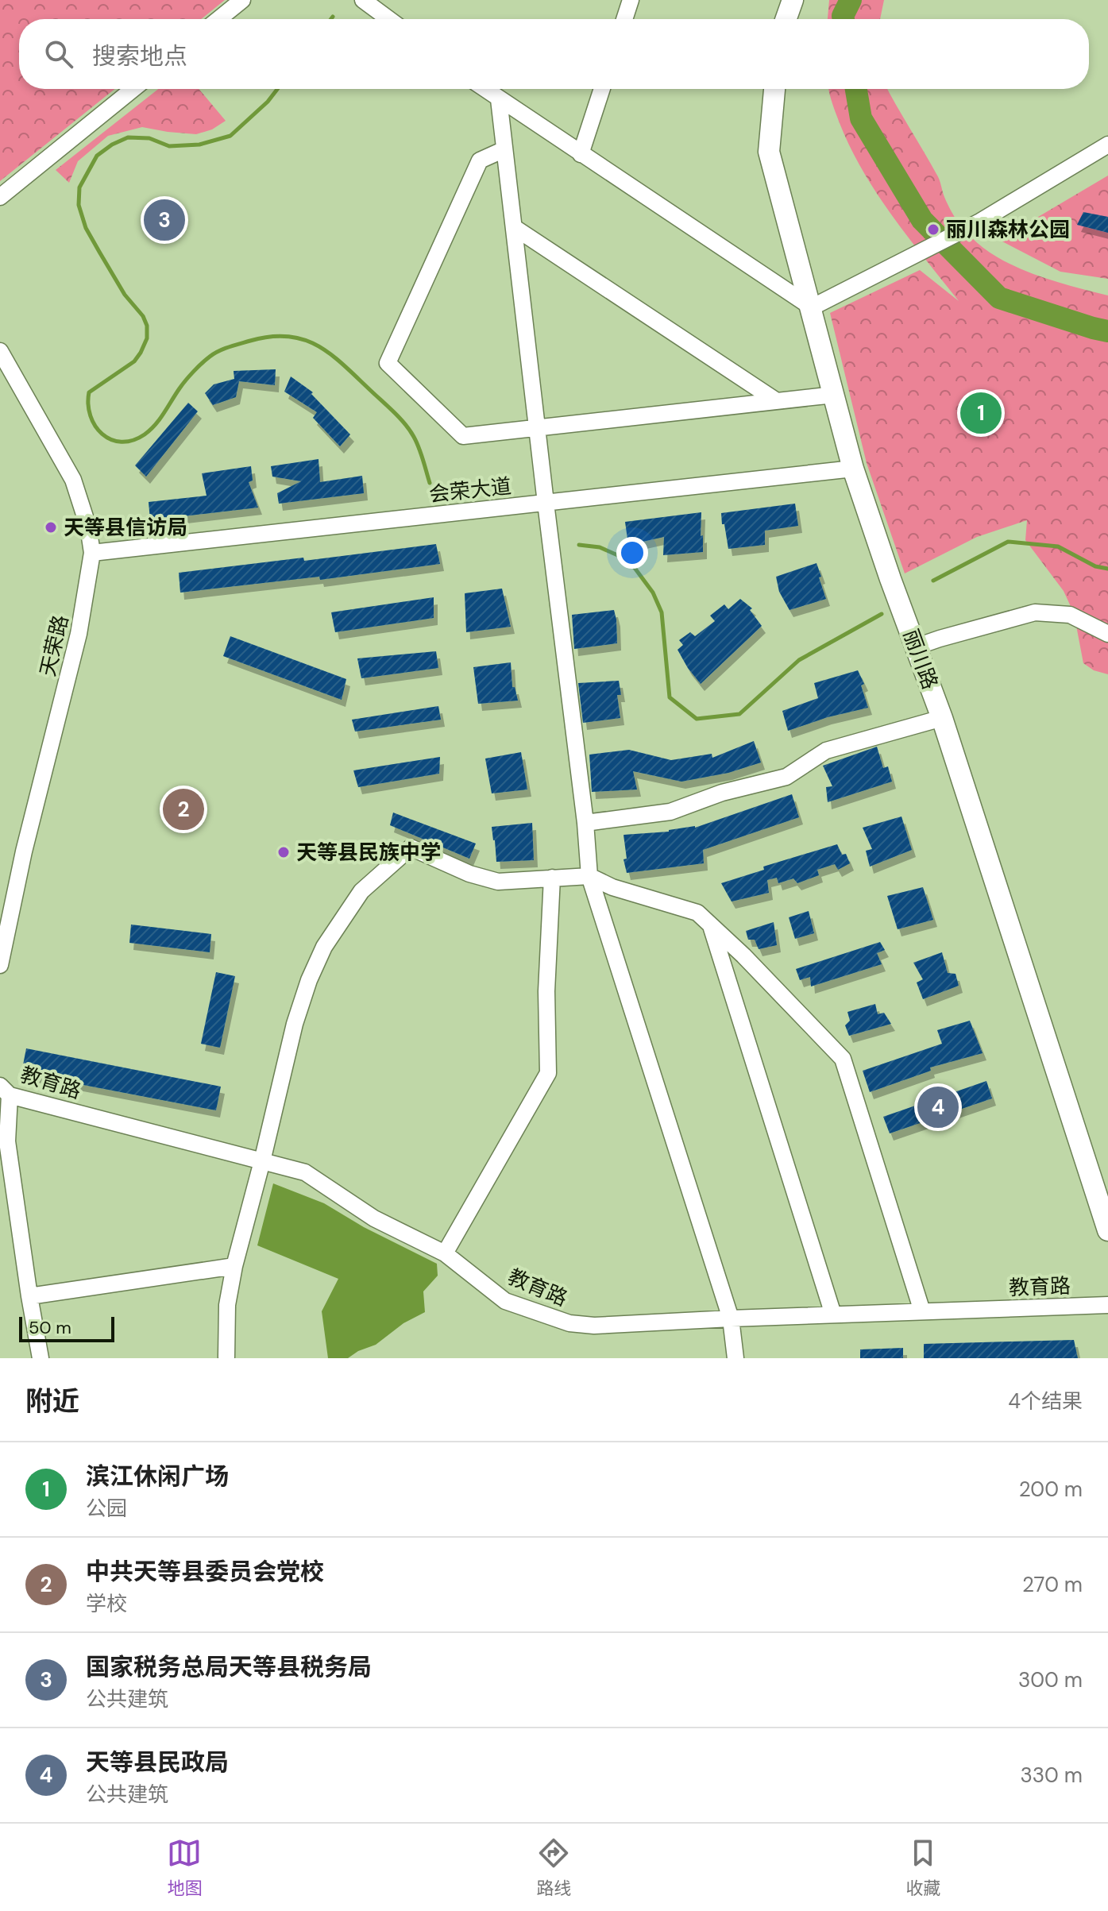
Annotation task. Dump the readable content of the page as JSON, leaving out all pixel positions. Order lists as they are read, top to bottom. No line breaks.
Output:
{"streets":{"main road":["丽川路"],"street":["会荣大道","天荣路","教育路"]},"crossings":[["会荣大道","天荣路"],["会荣大道","丽川路"]],"places":["丽川森林公园","天等县信访局","天等县民族中学"],"scale_bar":"50 m","page":{"search":"搜索地点","pins":["3","1","2","4"],"scale":"50 m","heading":["附近","4个结果"],"list":[{"mark":"1","name":"滨江休闲广场","note":"公园","value":"200 m"},{"mark":"2","name":"中共天等县委员会党校","note":"学校","value":"270 m"},{"mark":"3","name":"国家税务总局天等县税务局","note":"公共建筑","value":"300 m"},{"mark":"4","name":"天等县民政局","note":"公共建筑","value":"330 m"}],"nav":["地图","路线","收藏"]}}
